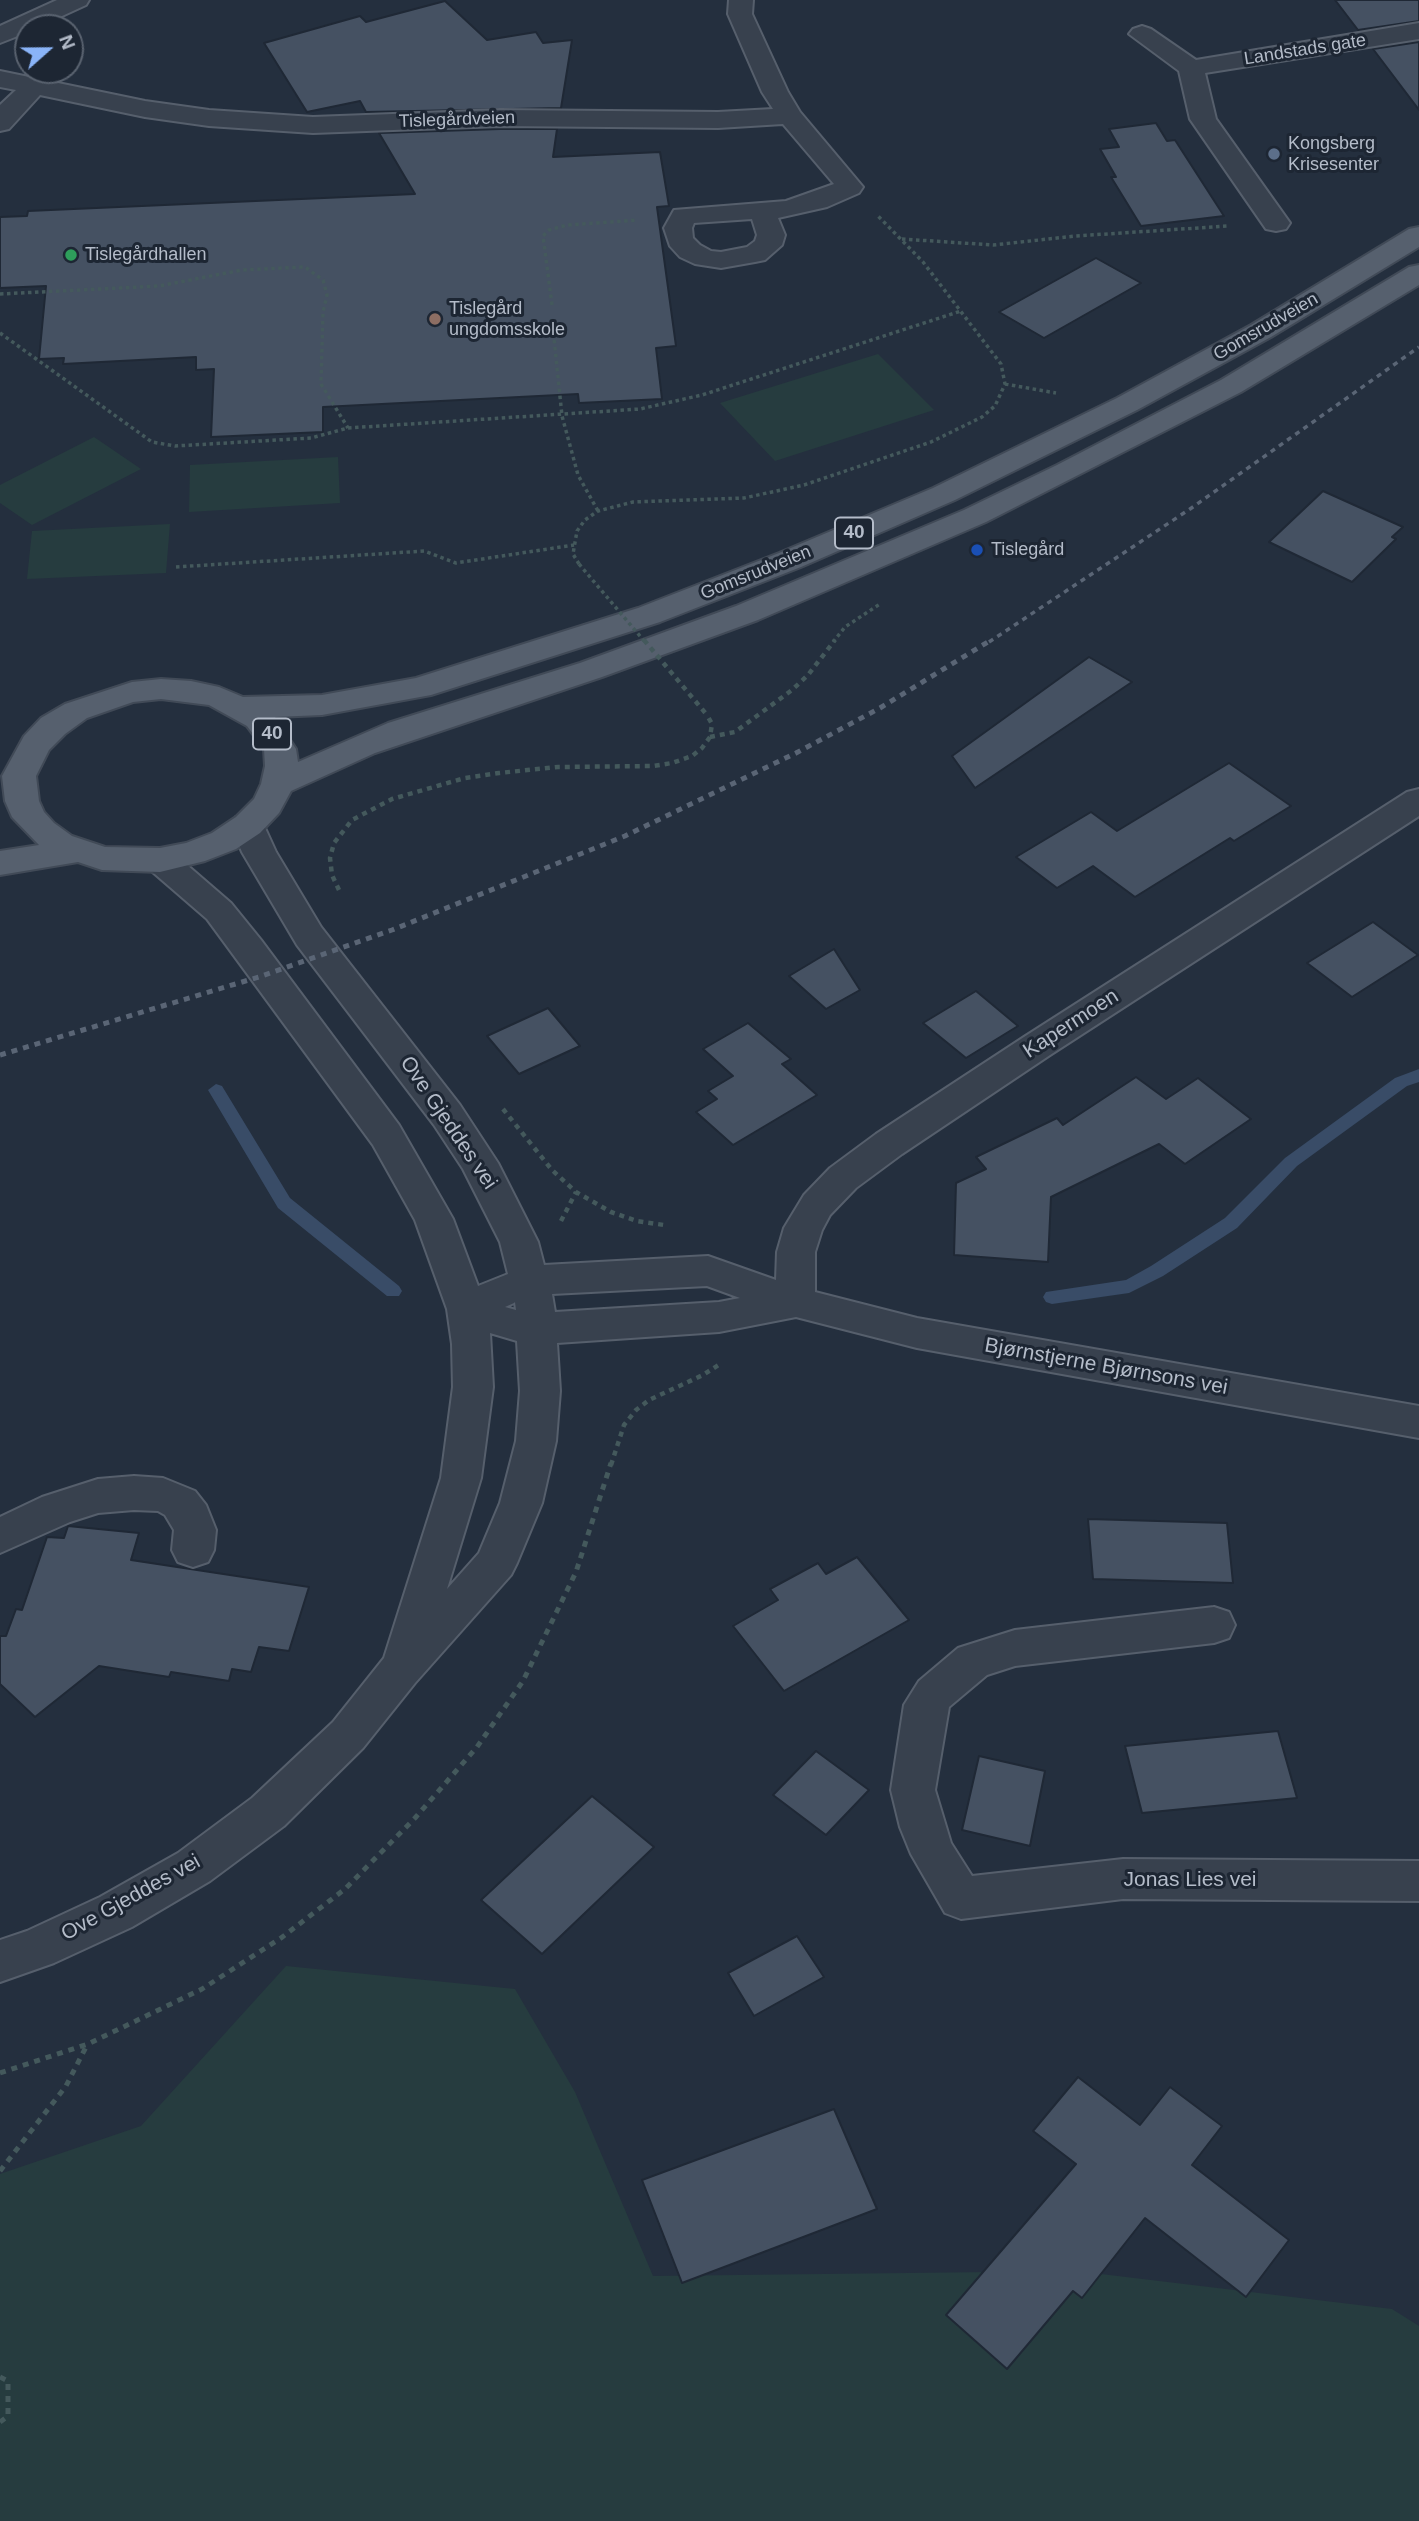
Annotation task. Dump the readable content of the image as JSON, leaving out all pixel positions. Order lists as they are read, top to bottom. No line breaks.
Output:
{"streets":{"main road":["Gomsrudveien","40"],"street":["Landstads gate","Tislegårdveien","Kapermoen","Ove Gjeddes vei","Bjørnstjerne Bjørnsons vei","Jonas Lies vei"]},"crossings":[["Gomsrudveien","40"],["Gomsrudveien","Ove Gjeddes vei"],["40","Ove Gjeddes vei"],["Kapermoen","Bjørnstjerne Bjørnsons vei"],["Ove Gjeddes vei","Bjørnstjerne Bjørnsons vei"]],"places":["Kongsberg Krisesenter","Tislegårdhallen","Tislegård ungdomsskole","Tislegård"],"north":"right"}
